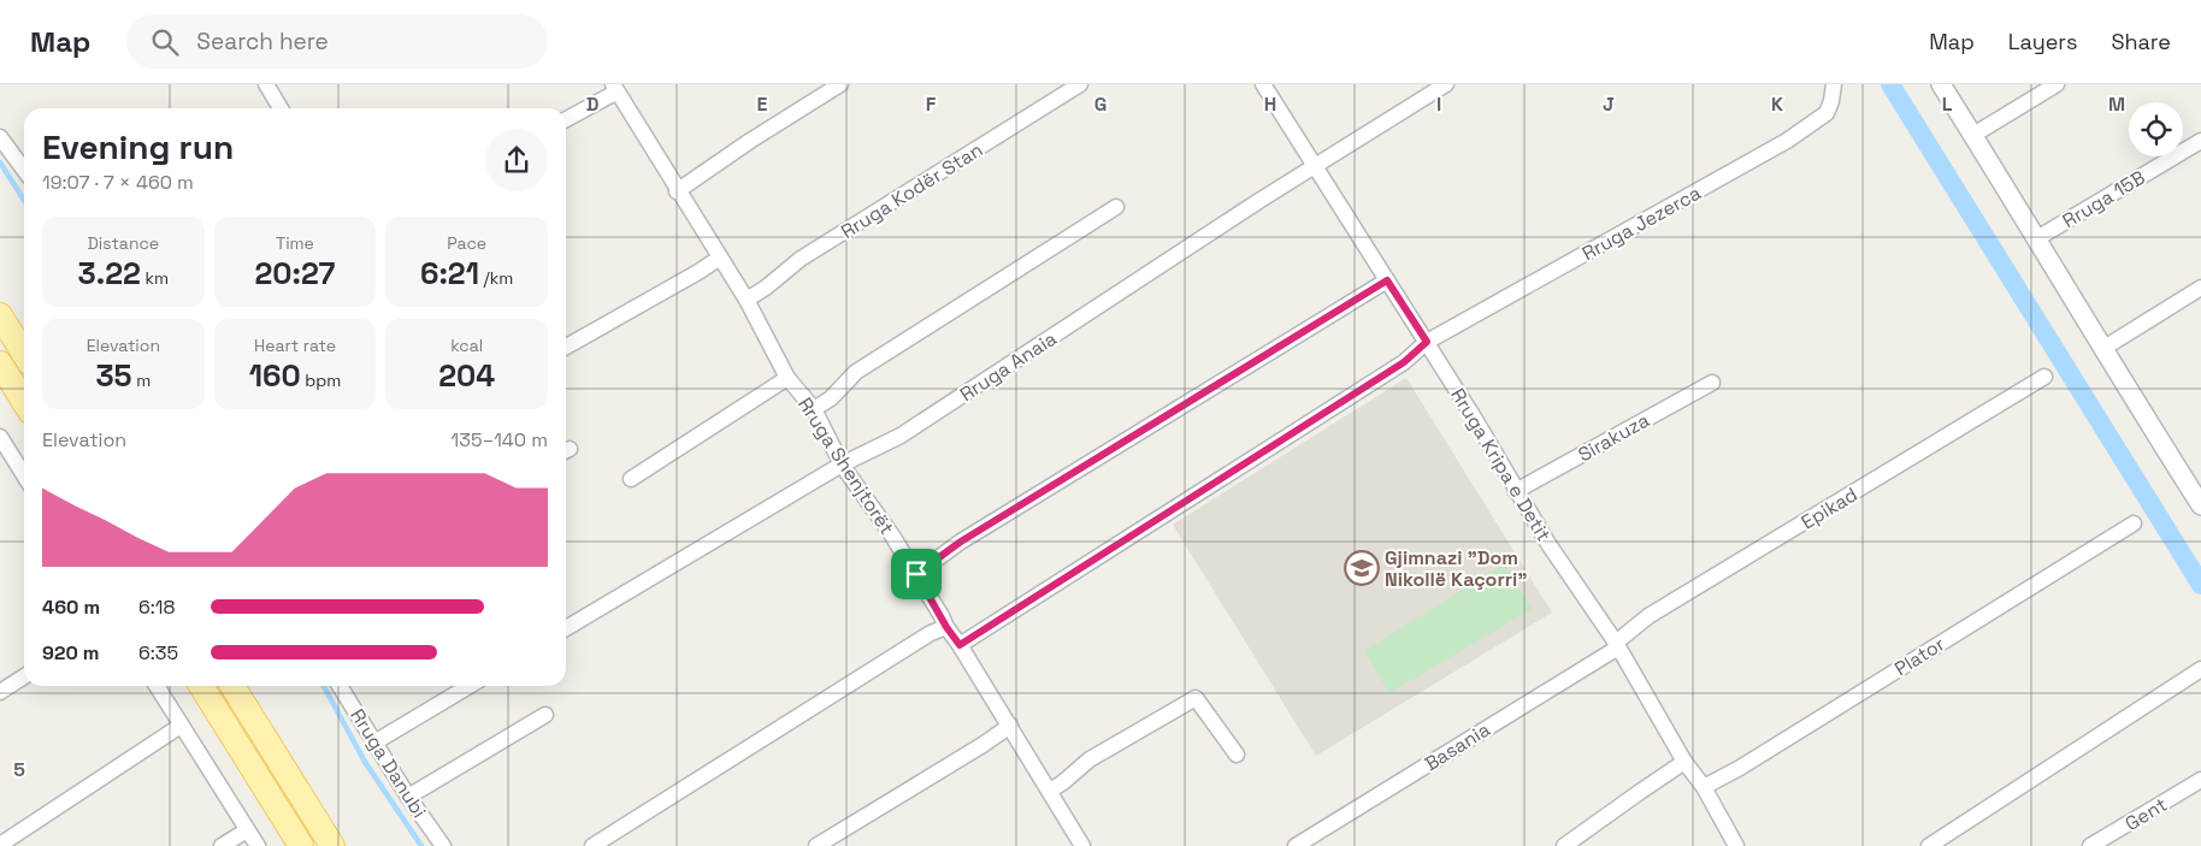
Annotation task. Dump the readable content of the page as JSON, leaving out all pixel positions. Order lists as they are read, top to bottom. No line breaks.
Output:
{"streets":{"street":["Rruga Kodër Stan","Rruga 15B","Rruga Jezerca","Rruga Anaia","Sirakuza","Rruga Kripa e Detit","Rruga Shenjtorët","Epikad","Plator","Basania","Rruga Danubi","Gent"]},"crossings":[["Rruga Kodër Stan","Rruga Shenjtorët"],["Rruga Jezerca","Rruga Kripa e Detit"],["Rruga Jezerca","Rruga Shenjtorët"],["Rruga Anaia","Rruga Kripa e Detit"],["Rruga Anaia","Rruga Shenjtorët"],["Sirakuza","Rruga Kripa e Detit"],["Rruga Kripa e Detit","Epikad"],["Rruga Kripa e Detit","Plator"],["Rruga Kripa e Detit","Basania"],["Epikad","Basania"]],"places":{"school or university":["Gjimnazi \"Dom Nikollë Kaçorri\""]},"page":{"header":"Map","search":"Search here","nav":["Map","Layers","Share"],"heading":["Evening run","19:07 · 7 × 460 m"],"stats":[["Distance","3.22 km"],["Time","20:27"],["Pace","6:21 /km"],["Elevation","35 m"],["Heart rate","160 bpm"],["kcal","204"]],"chart":["Elevation","135–140 m"],"list":[{"name":"460 m","note":"6:18"},{"name":"920 m","note":"6:35"}]},"grid":{"columns":["D","E","F","G","H","I","J","K","L","M"],"rows":["5"]}}
